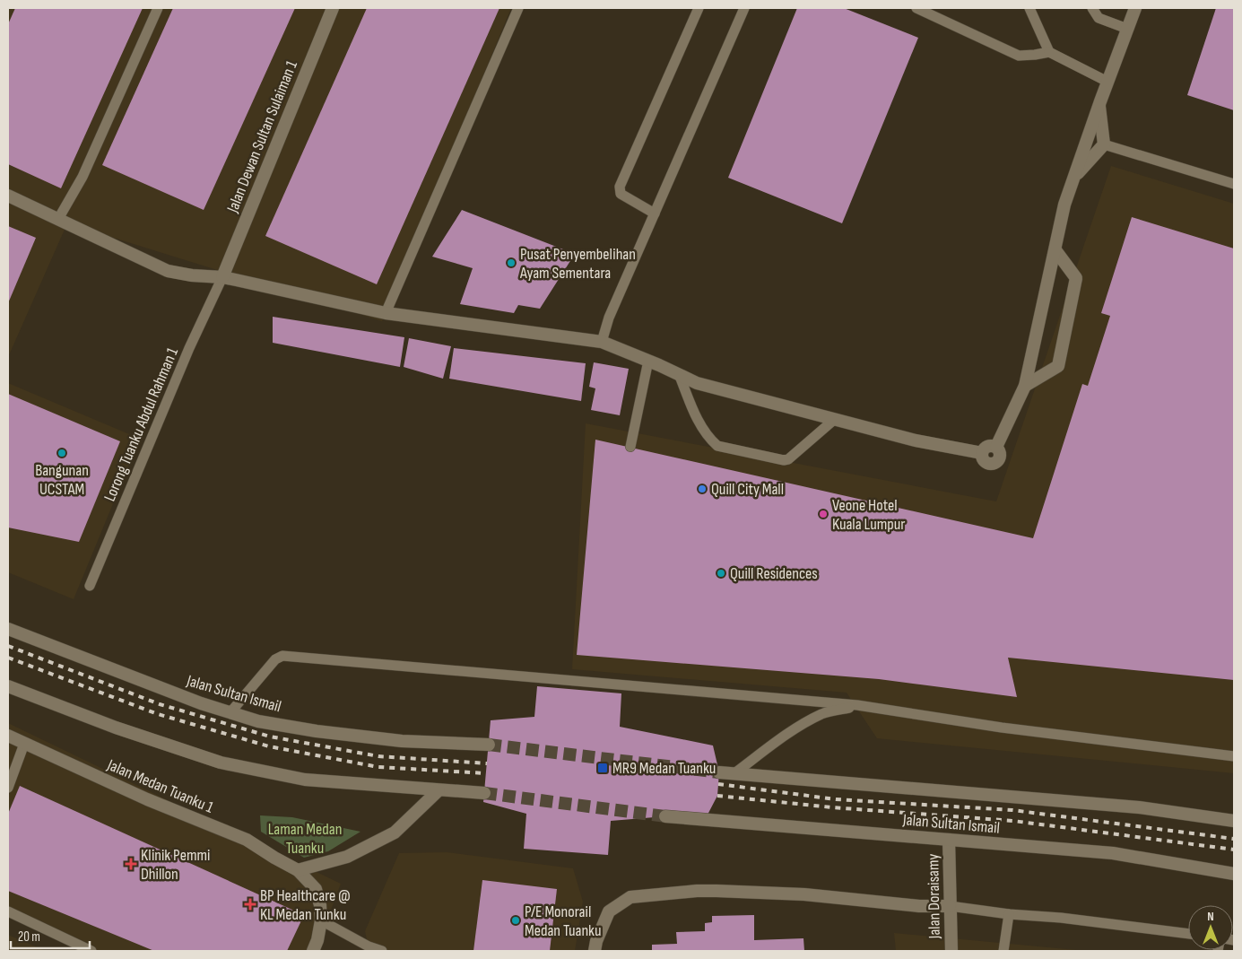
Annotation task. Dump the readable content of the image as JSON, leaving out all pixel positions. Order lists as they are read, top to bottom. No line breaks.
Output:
{"streets":{"street":["Jalan Dewan Sultan Sulaiman 1","Jalan Sultan Ismail","Jalan Medan Tuanku 1","Jalan Doraisamy"],"lane":["Lorong Tuanku Abdul Rahman 1"]},"crossings":[["Jalan Dewan Sultan Sulaiman 1","Lorong Tuanku Abdul Rahman 1"],["Jalan Sultan Ismail","Jalan Doraisamy"]],"parks":["Laman Medan Tuanku"],"places":{"other":["Pusat Penyembelihan Ayam Sementara","Bangunan UCSTAM","Quill City Mall","Veone Hotel Kuala Lumpur","Quill Residences","P/E Monorail Medan Tuanku"],"transit":["MR9 Medan Tuanku"],"health":["Klinik Pemmi Dhillon","BP Healthcare @ KL Medan Tunku"]},"scale_bar":"20 m","north":"top"}
